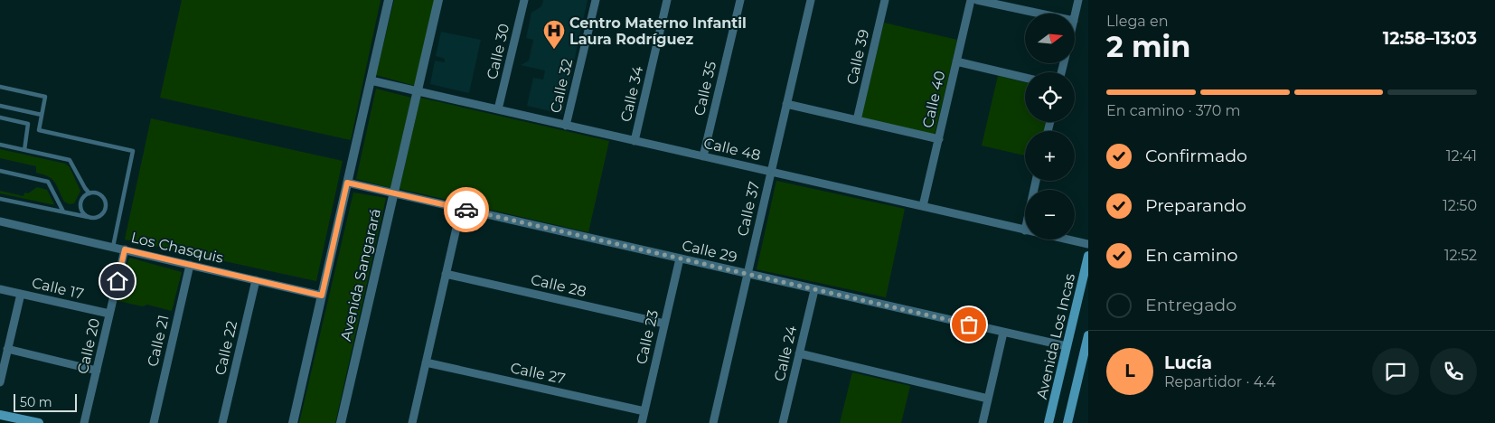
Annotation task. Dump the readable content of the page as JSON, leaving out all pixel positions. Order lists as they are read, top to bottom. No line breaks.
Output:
{"streets":{"main road":["Avenida Los Incas"],"street":["Calle 30","Calle 39","Calle 32","Calle 35","Calle 34","Calle 40","Calle 48","Calle 37","Los Chasquis","Calle 29","Avenida Sangarará","Calle 28","Calle 17","Calle 23","Calle 21","Calle 20","Calle 22","Calle 24","Calle 27"]},"crossings":[["Calle 30","Calle 48"],["Calle 32","Calle 48"],["Calle 35","Calle 48"],["Calle 34","Calle 48"],["Calle 40","Calle 48"],["Calle 48","Calle 37"],["Calle 48","Avenida Sangarará"],["Calle 37","Calle 29"],["Los Chasquis","Calle 21"],["Los Chasquis","Calle 20"],["Los Chasquis","Calle 22"],["Calle 29","Avenida Sangarará"],["Calle 29","Avenida Los Incas"],["Calle 29","Calle 23"],["Calle 29","Calle 24"],["Calle 28","Calle 23"],["Calle 17","Calle 20"],["Calle 23","Calle 27"]],"places":{"hospital":["Centro Materno Infantil Laura Rodríguez"]},"scale_bar":"50 m","north":"right","page":{"heading":["2 min","Llega en","12:58–13:03"],"panel":["Lucía","Repartidor · 4.4"],"map_buttons":["+","−"],"bar":"En camino · 370 m","list":[["Confirmado","12:41"],["Preparando","12:50"],["En camino","12:52"],"Entregado"],"round":"L","scale":"50 m"}}
